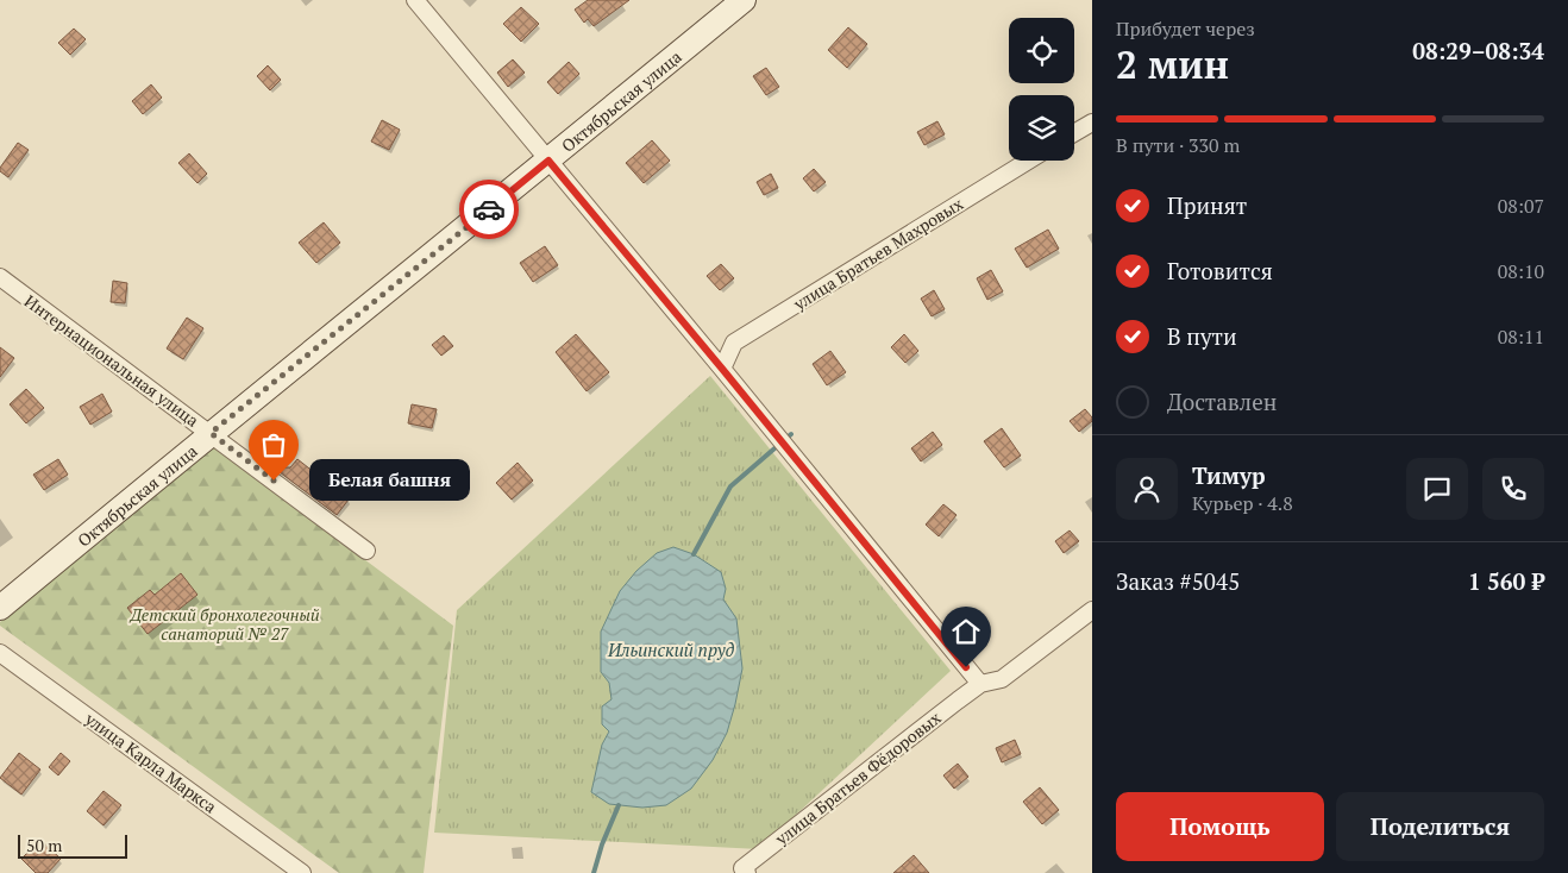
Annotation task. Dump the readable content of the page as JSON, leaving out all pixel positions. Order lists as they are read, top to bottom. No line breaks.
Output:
{"streets":{"main road":["Октябрьская улица"],"street":["улица Братьев Махровых","Интернациональная улица","улица Карла Маркса","улица Братьев Фёдоровых"]},"crossings":[["Октябрьская улица","Интернациональная улица"]],"water":["Ильинский пруд"],"parks":["Детский бронхолегочный санаторий № 27"],"places":["Белая башня"],"scale_bar":"50 m","page":{"heading":["2 мин","Прибудет через","08:29–08:34"],"panel":["Тимур","Курьер · 4.8","Заказ #5045","1 560 ₽"],"bar":"В пути · 330 m","list":[["Принят","08:07"],["Готовится","08:10"],["В пути","08:11"],"Доставлен"],"bubble":"Белая башня","buttons":["Помощь","Поделиться"],"scale":"50 m"}}
